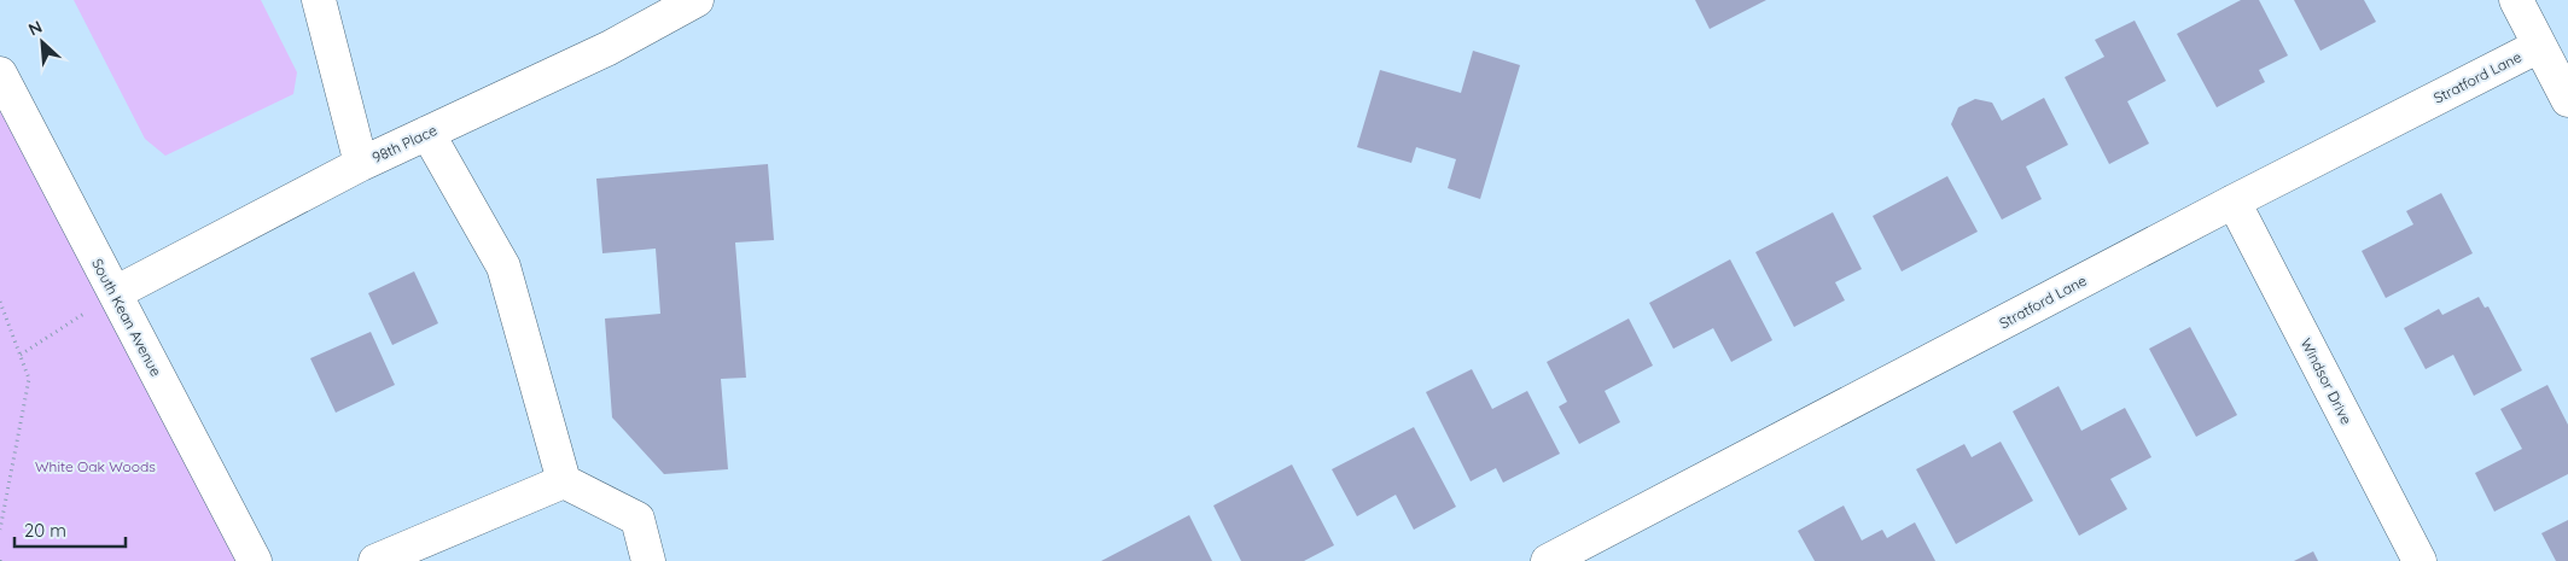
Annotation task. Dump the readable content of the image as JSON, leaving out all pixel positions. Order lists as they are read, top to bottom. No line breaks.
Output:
{"streets":{"street":["Stratford Lane","98th Place","South Kean Avenue","Windsor Drive"]},"crossings":[["Stratford Lane","Windsor Drive"],["98th Place","South Kean Avenue"]],"parks":["White Oak Woods"],"scale_bar":"20 m","north":"top left"}
